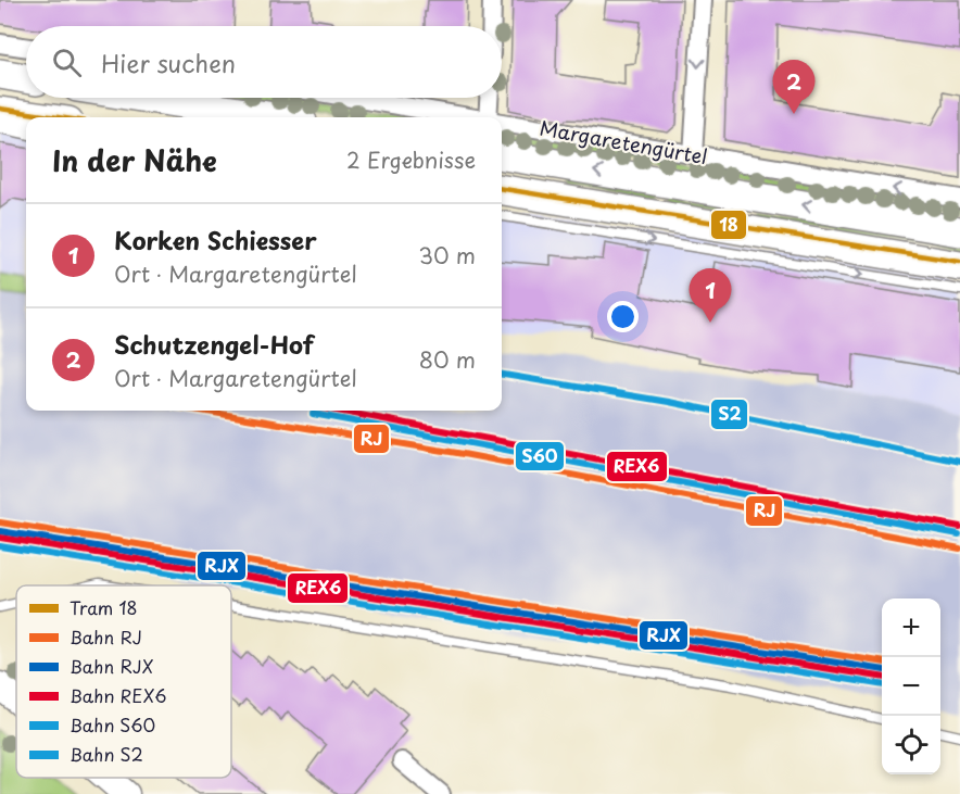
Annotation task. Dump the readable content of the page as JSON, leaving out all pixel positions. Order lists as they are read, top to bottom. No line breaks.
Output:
{"streets":{"main road":["Margaretengürtel"]},"one_way":["Margaretengürtel"],"lines":["tram line 18","rail line S2","rail line RJ","rail line REX6","rail line S60","rail line RJX"],"legend":["Tram 18","Bahn RJ","Bahn RJX","Bahn REX6","Bahn S60","Bahn S2"],"page":{"search":"Hier suchen","pins":["2","1"],"heading":["In der Nähe","2 Ergebnisse"],"list":[{"mark":"1","name":"Korken Schiesser","note":"Ort · Margaretengürtel","value":"30 m"},{"mark":"2","name":"Schutzengel-Hof","note":"Ort · Margaretengürtel","value":"80 m"}],"map_buttons":["+","−"]}}
